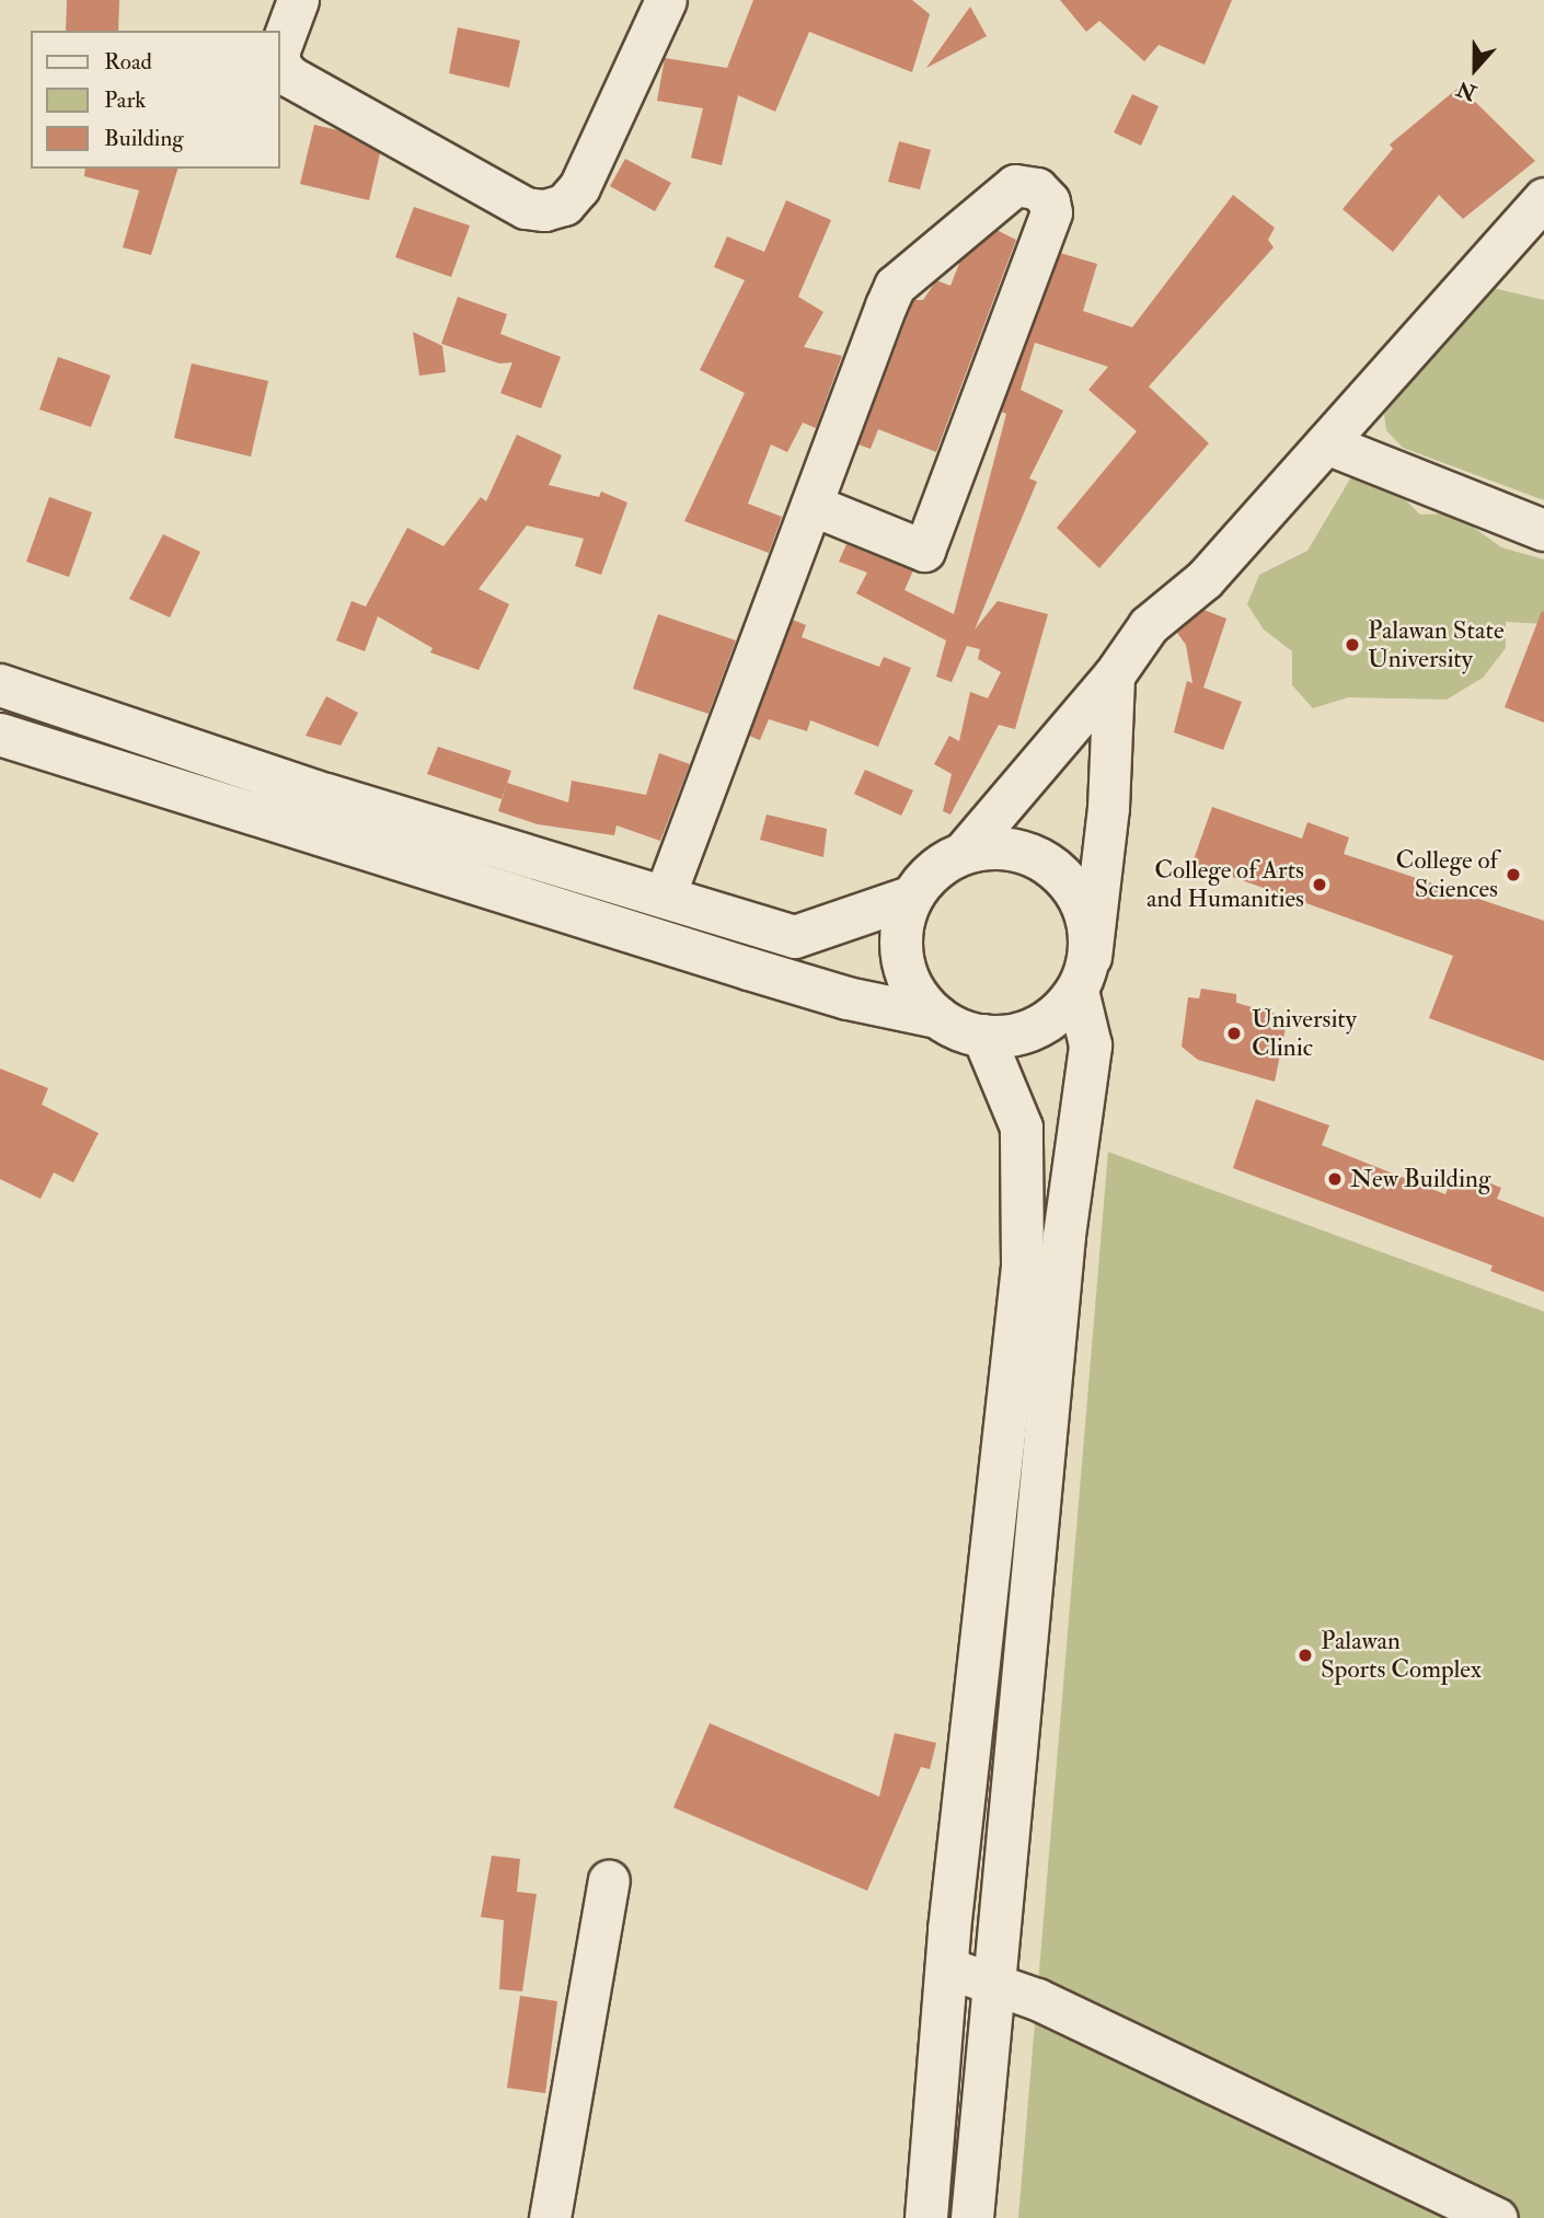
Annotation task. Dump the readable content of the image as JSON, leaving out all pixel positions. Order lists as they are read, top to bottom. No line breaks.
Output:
{"places":["Palawan State University","College of Sciences","College of Arts and Humanities","University Clinic","New Building","Palawan Sports Complex"],"legend":["Road","Park","Building"],"north":"bottom"}
